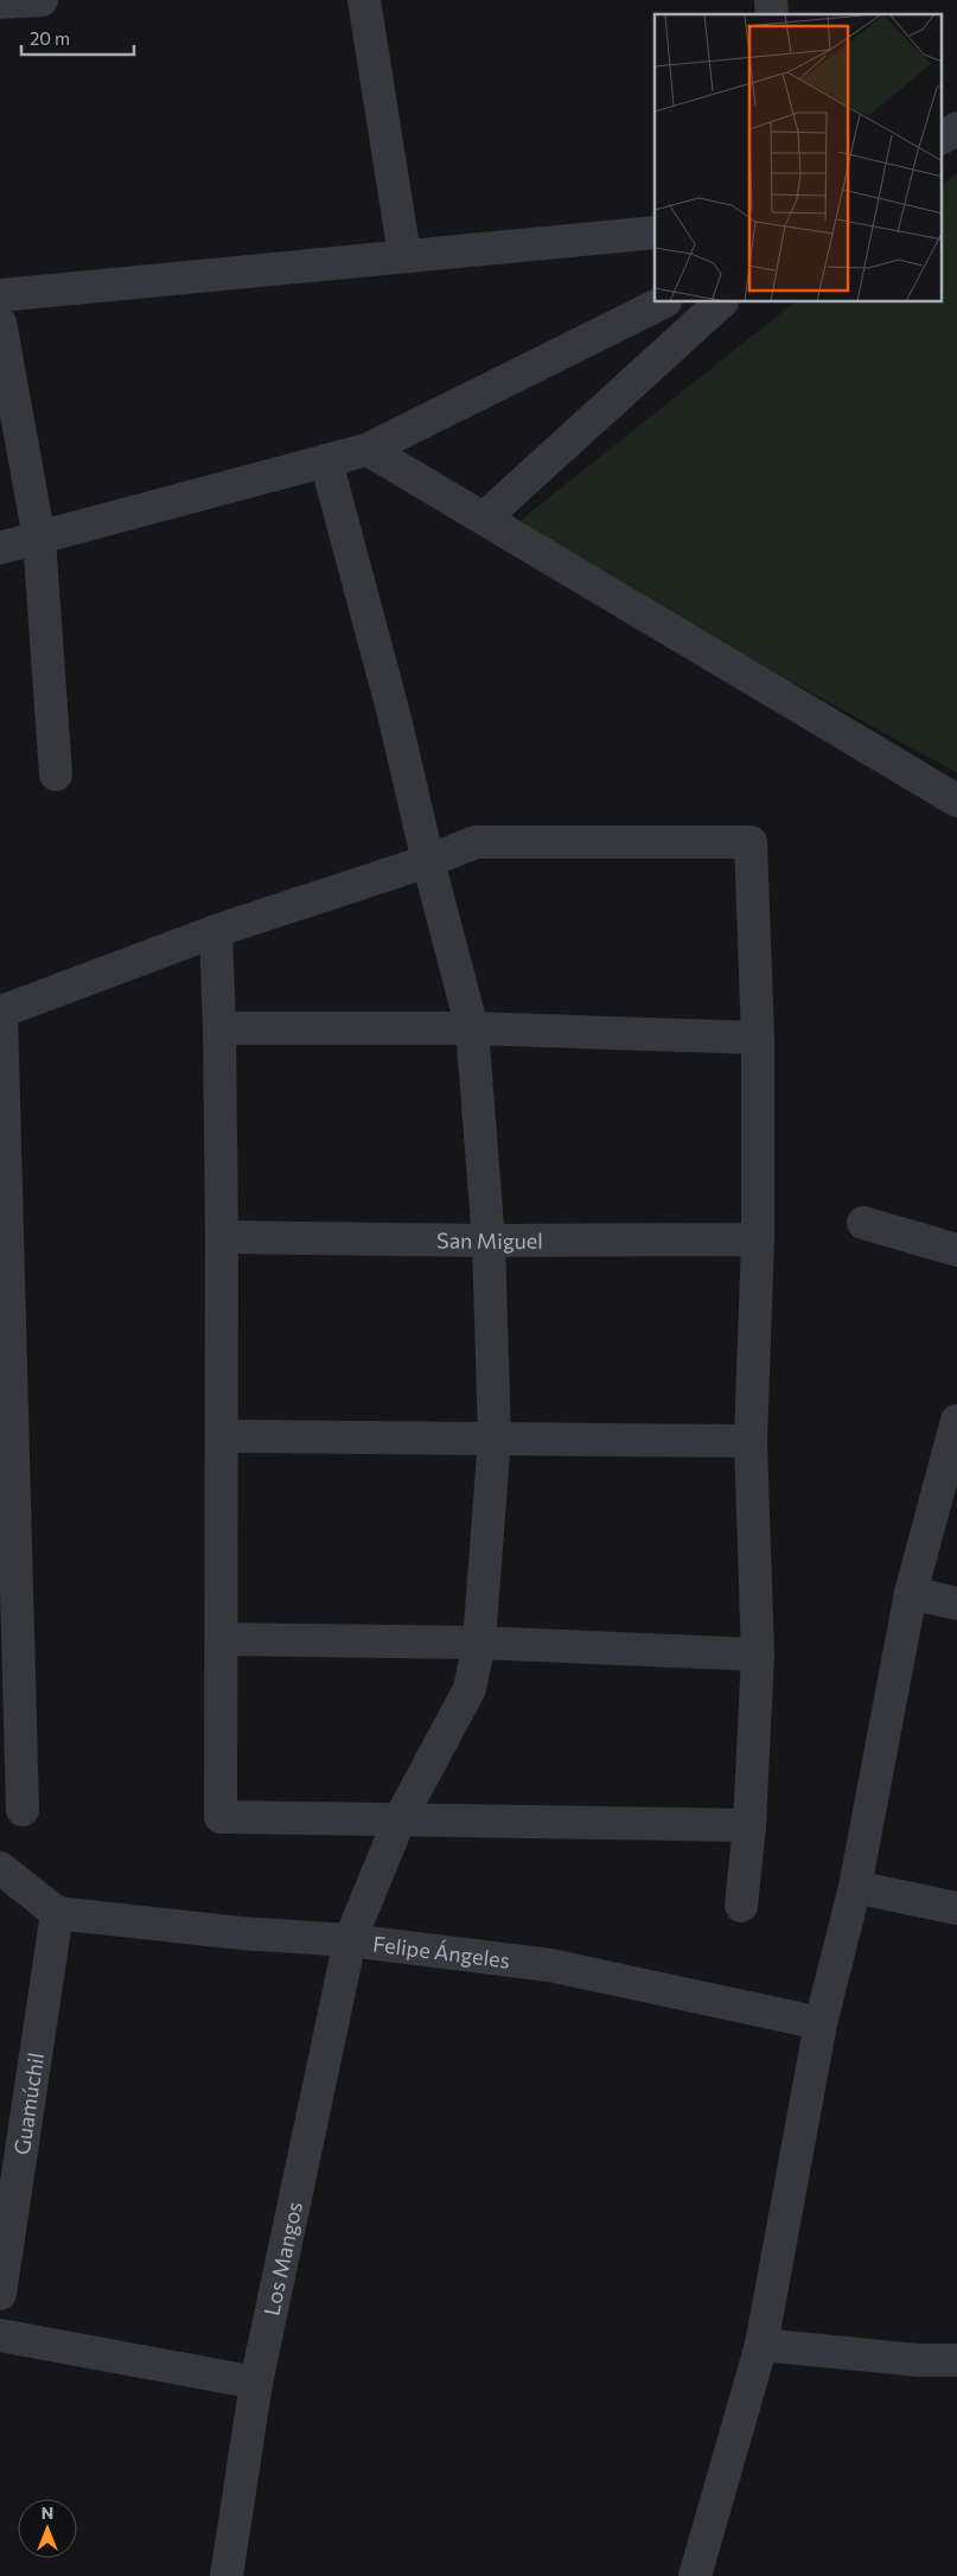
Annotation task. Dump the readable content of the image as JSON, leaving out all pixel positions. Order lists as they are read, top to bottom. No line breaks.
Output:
{"streets":{"street":["San Miguel","Felipe Ángeles","Guamúchil","Los Mangos"]},"crossings":[["San Miguel","Los Mangos"],["Felipe Ángeles","Guamúchil"],["Felipe Ángeles","Los Mangos"]],"scale_bar":"20 m","north":"top"}
